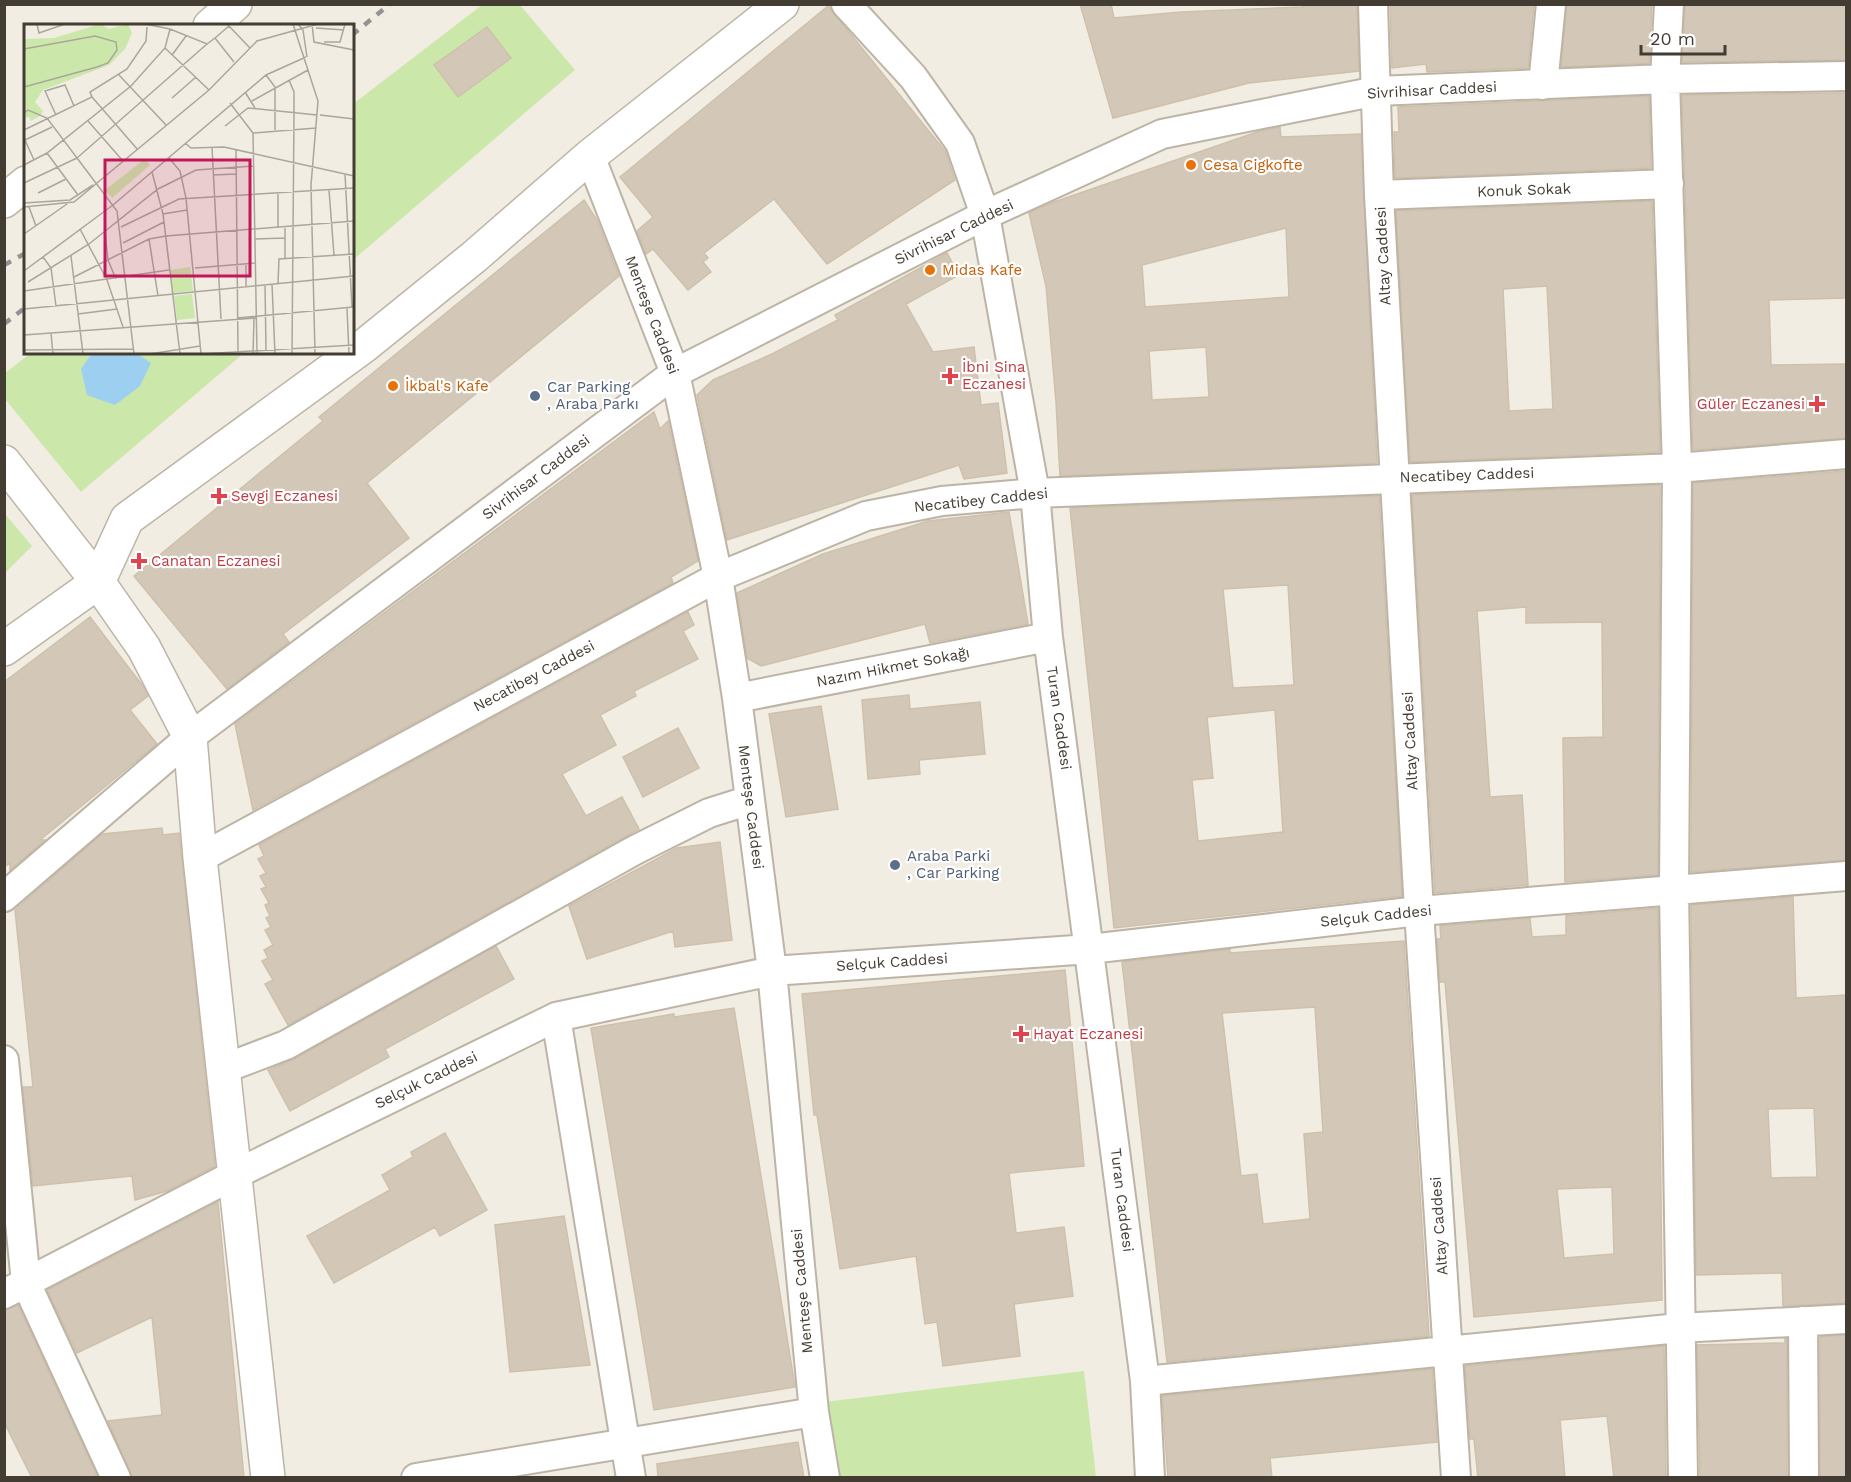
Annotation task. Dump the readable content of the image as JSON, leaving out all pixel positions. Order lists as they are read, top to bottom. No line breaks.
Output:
{"streets":{"street":["Sivrihisar Caddesi","Konuk Sokak","Altay Caddesi","Menteşe Caddesi","Necatibey Caddesi","Nazım Hikmet Sokağı","Turan Caddesi","Selçuk Caddesi"]},"crossings":[["Sivrihisar Caddesi","Altay Caddesi"],["Sivrihisar Caddesi","Menteşe Caddesi"],["Sivrihisar Caddesi","Turan Caddesi"],["Konuk Sokak","Altay Caddesi"],["Altay Caddesi","Necatibey Caddesi"],["Altay Caddesi","Selçuk Caddesi"],["Menteşe Caddesi","Necatibey Caddesi"],["Menteşe Caddesi","Nazım Hikmet Sokağı"],["Menteşe Caddesi","Selçuk Caddesi"],["Necatibey Caddesi","Turan Caddesi"],["Nazım Hikmet Sokağı","Turan Caddesi"],["Turan Caddesi","Selçuk Caddesi"]],"places":{"other":["Cesa Cigkofte","Midas Kafe","İkbal's Kafe","Car Parking , Araba Parkı","Araba Parki , Car Parking"],"health":["İbni Sina Eczanesi","Güler Eczanesi","Sevgi Eczanesi","Canatan Eczanesi","Hayat Eczanesi"]},"scale_bar":"20 m"}
